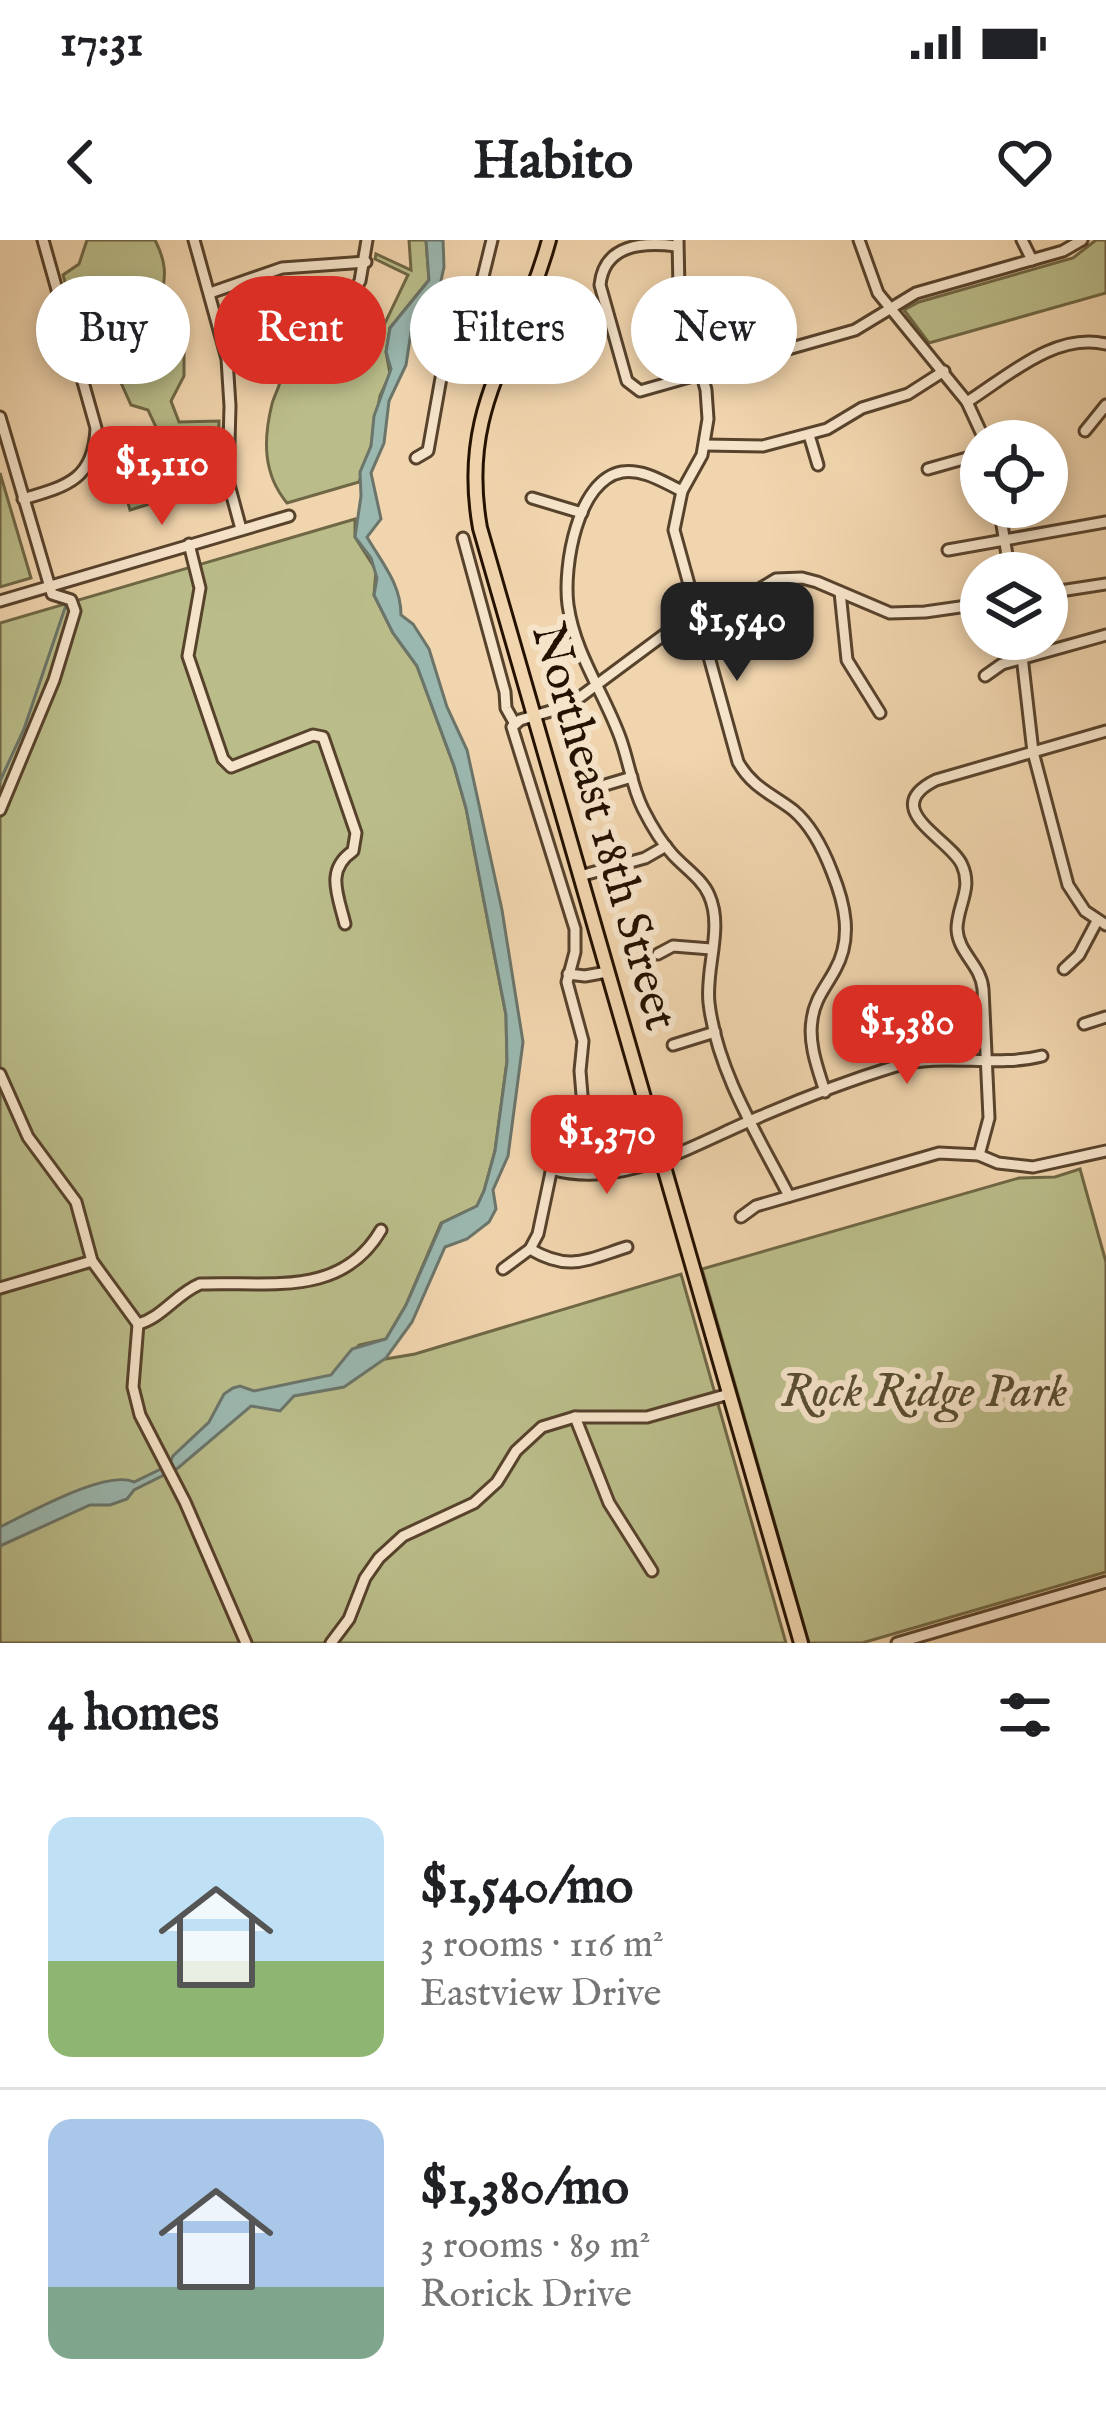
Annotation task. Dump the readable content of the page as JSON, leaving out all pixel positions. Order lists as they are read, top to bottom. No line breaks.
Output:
{"streets":{"main road":["Northeast 18th Street"]},"parks":["Rock Ridge Park"],"page":{"status":"17:31","header":"Habito","chip":["Buy","Rent","Filters","New"],"price":["$1,110","$1,540","$1,380","$1,370"],"heading":"4 homes","list":[{"name":"$1,540/mo","note":"3 rooms · 116 m² · Eastview Drive"},{"name":"$1,380/mo","note":"3 rooms · 89 m² · Rorick Drive"}]}}
